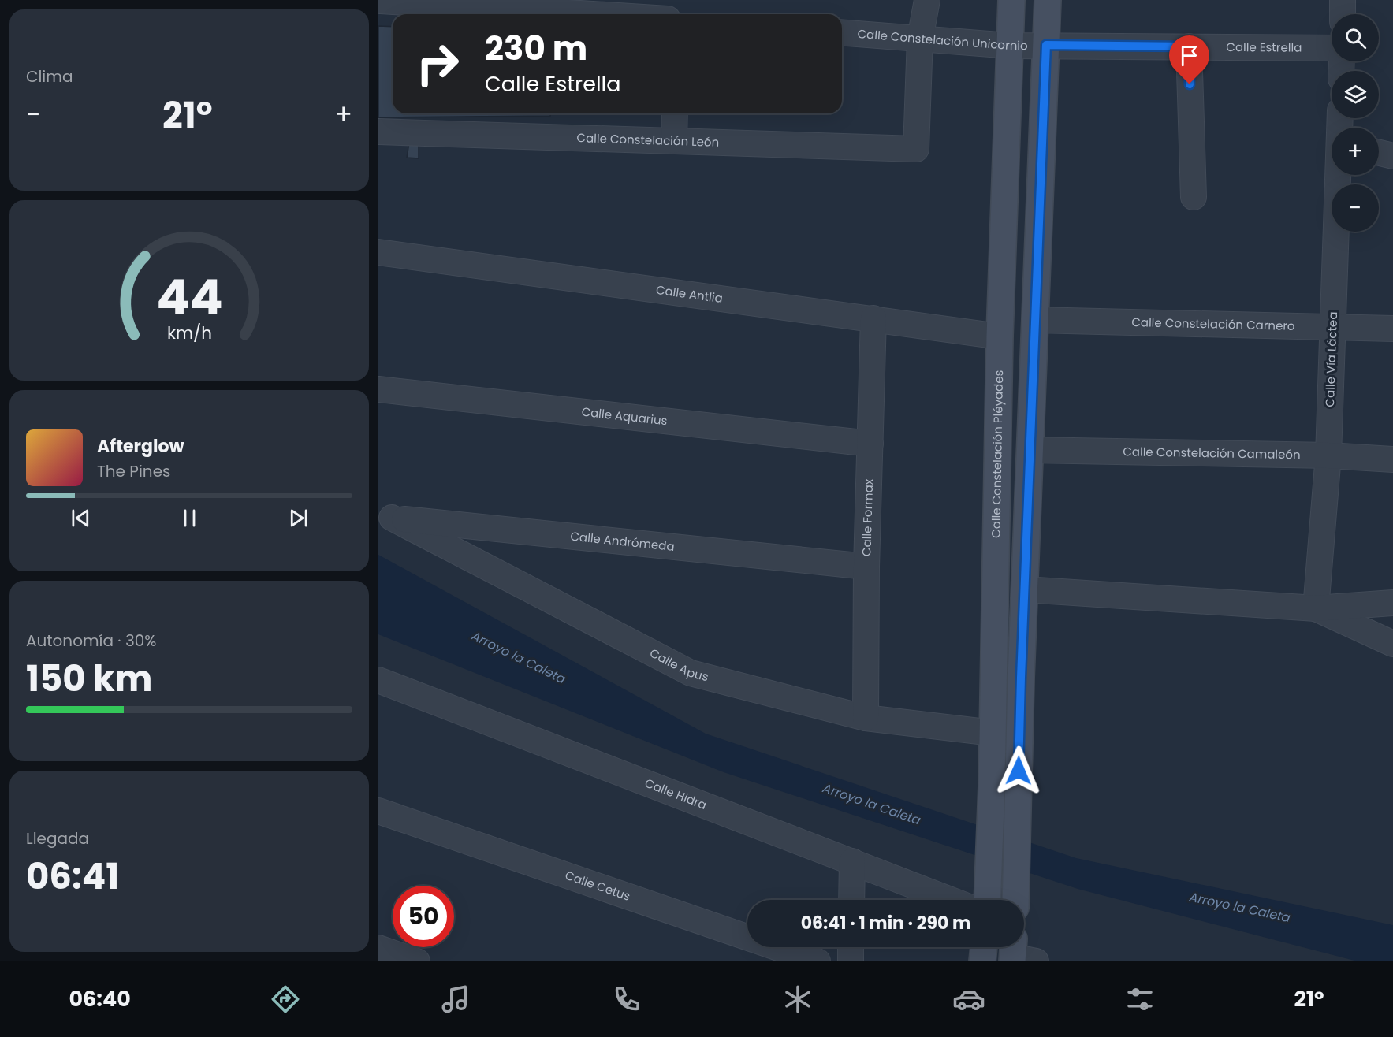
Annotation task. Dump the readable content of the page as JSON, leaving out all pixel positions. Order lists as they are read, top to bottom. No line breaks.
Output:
{"streets":{"main road":["Calle Constelación Pléyades"],"street":["Calle Constelación Unicornio","Calle Estrella","Calle Constelación León","Calle Antlia","Calle Constelación Carnero","Calle Vía Láctea","Calle Aquarius","Calle Constelación Camaleón","Calle Formax","Calle Andrómeda","Calle Apus","Calle Hidra","Calle Cetus"]},"crossings":[["Calle Constelación Unicornio","Calle Estrella"],["Calle Constelación Unicornio","Calle Constelación León"],["Calle Constelación Unicornio","Calle Constelación Pléyades"],["Calle Antlia","Calle Constelación Pléyades"],["Calle Antlia","Calle Formax"],["Calle Constelación Carnero","Calle Vía Láctea"],["Calle Vía Láctea","Calle Constelación Camaleón"],["Calle Aquarius","Calle Formax"],["Calle Constelación Pléyades","Calle Apus"],["Calle Formax","Calle Andrómeda"],["Calle Formax","Calle Apus"],["Calle Andrómeda","Calle Apus"]],"water":["Arroyo la Caleta"],"page":{"tile":["Clima",["Autonomía · 30%","150 km"],["Llegada","06:41"]],"map_buttons":["+","−"],"turn":["230 m","Calle Estrella"],"heat":["−","21°","+"],"song":["Afterglow","The Pines"],"limit":"50","trip":"06:41 · 1 min · 290 m","tabs":["06:40","21°"],"gauge":["44","km/h"]}}
